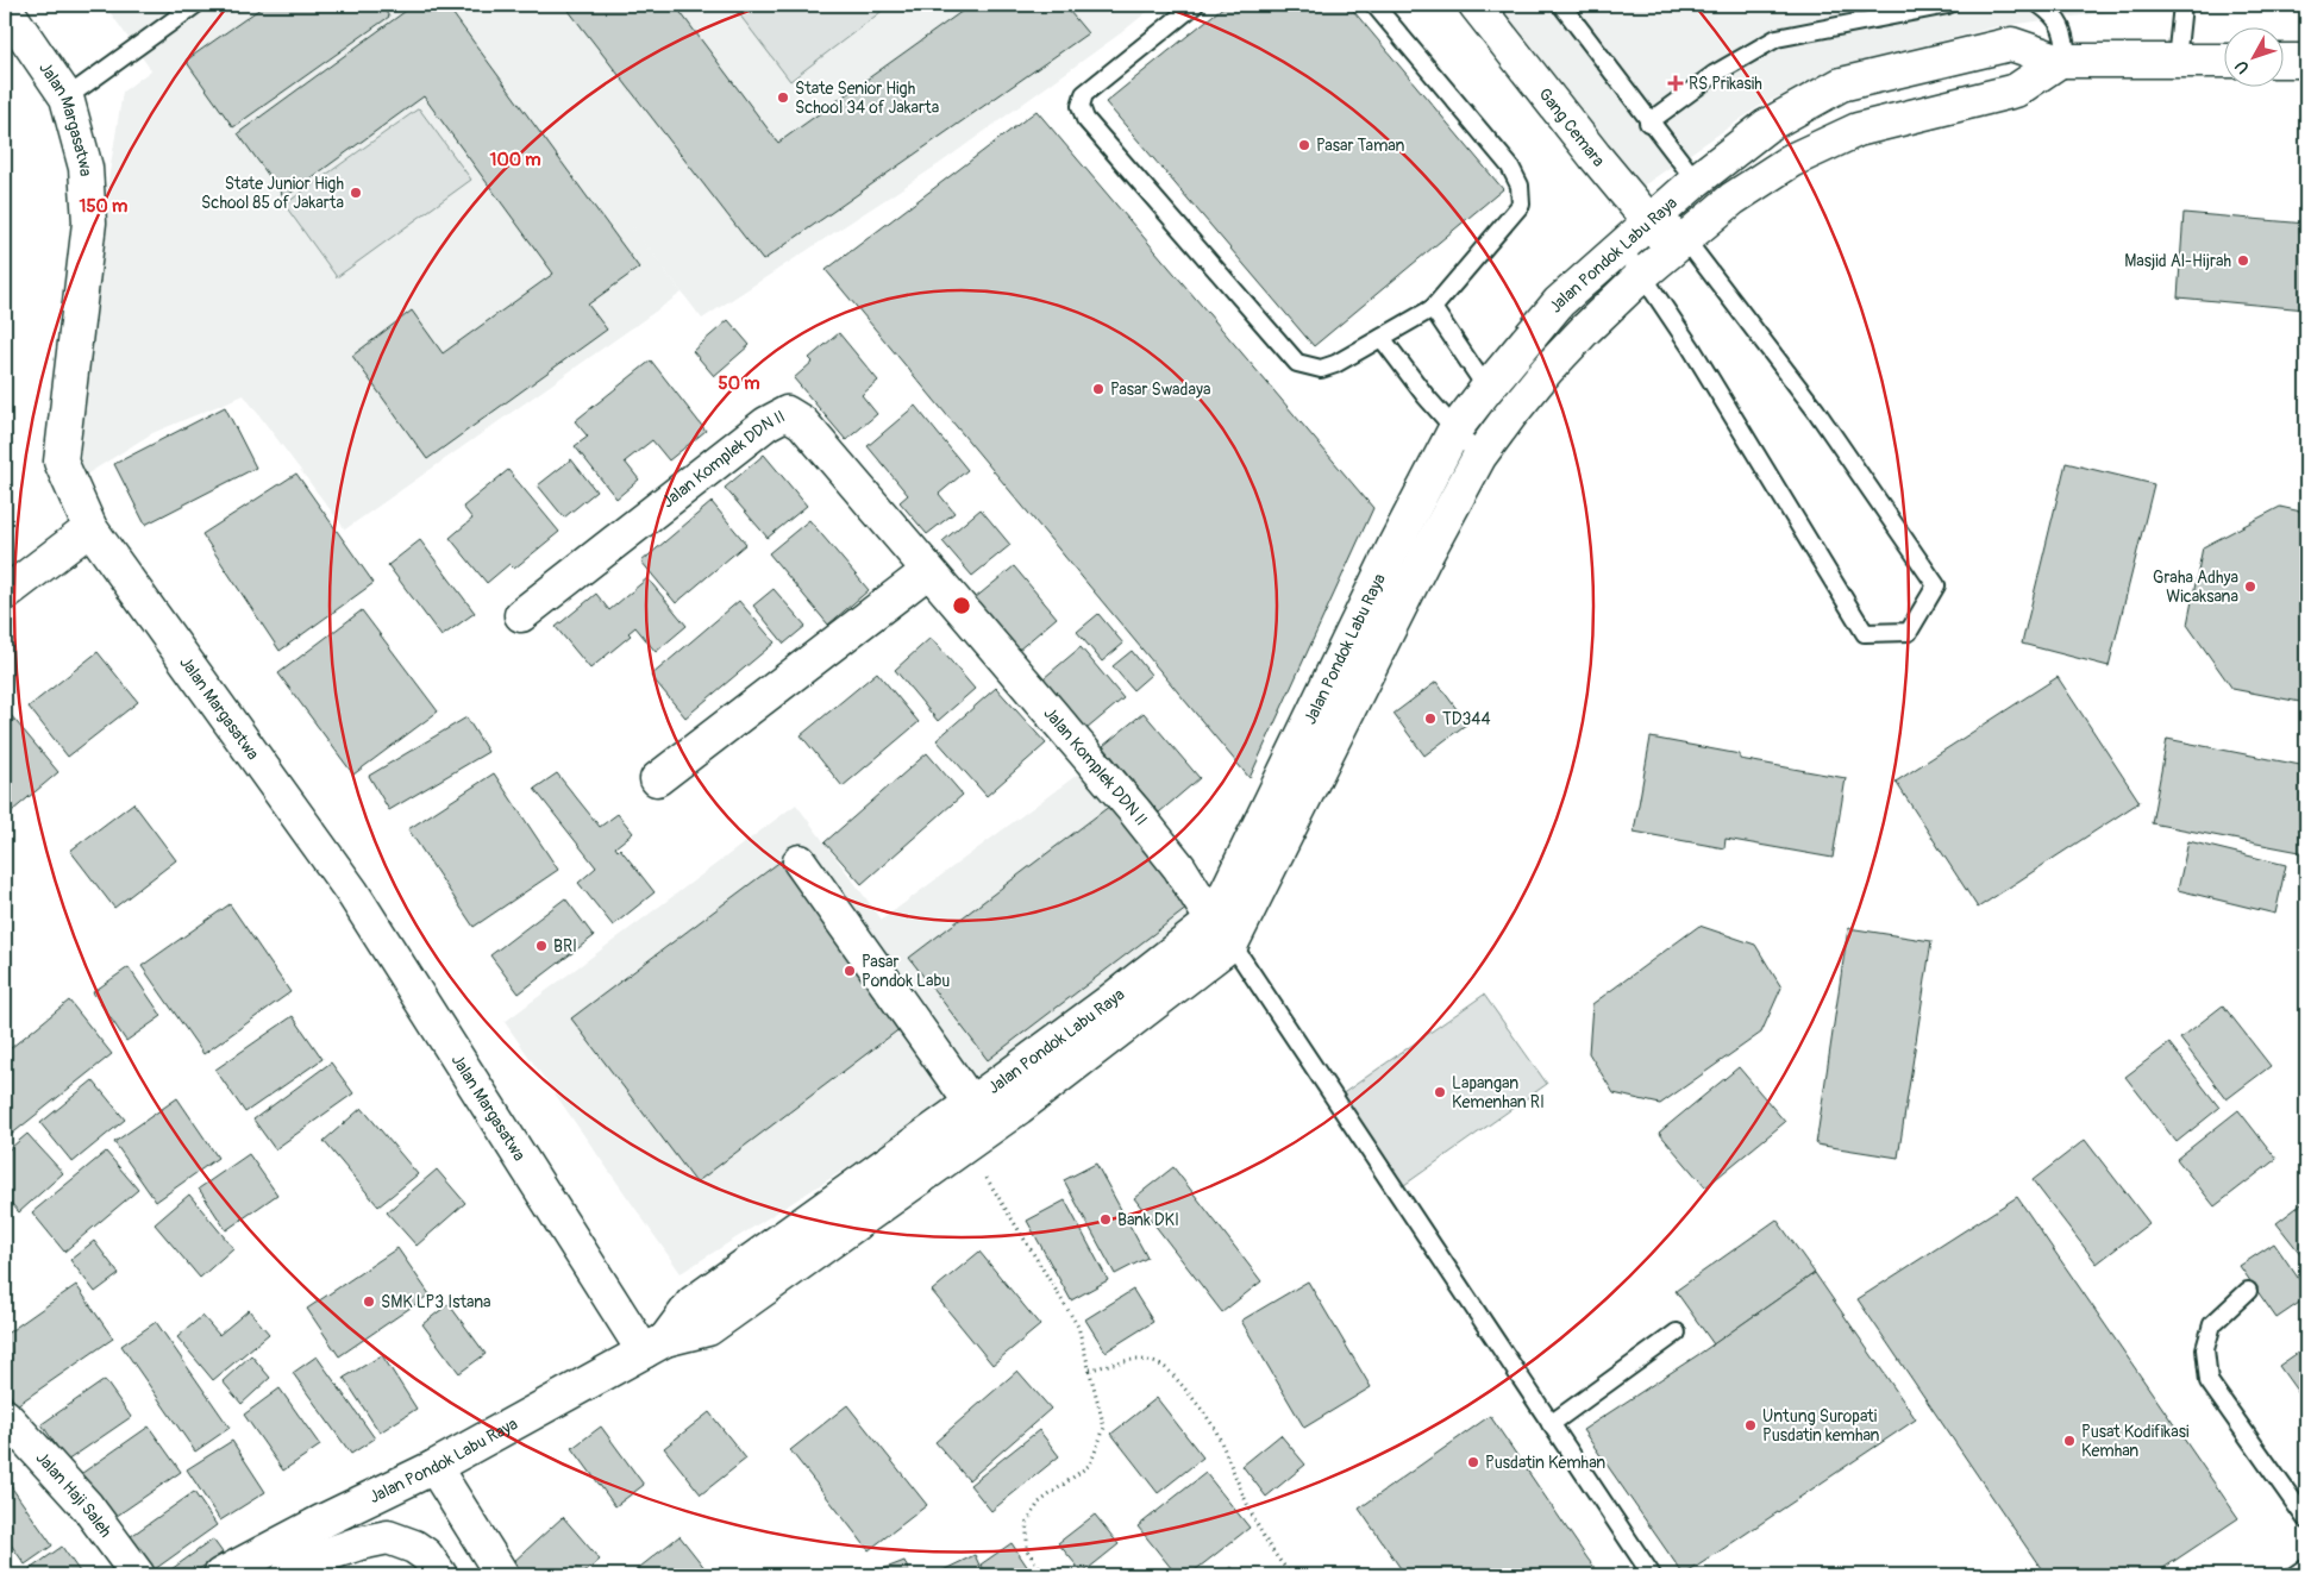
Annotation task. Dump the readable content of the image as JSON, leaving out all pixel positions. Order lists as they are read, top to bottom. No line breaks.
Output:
{"streets":{"main road":["Jalan Margasatwa","Gang Cemara","Jalan Pondok Labu Raya","Jalan Komplek DDN II","Jalan Haji Saleh"]},"crossings":[["Jalan Margasatwa","Jalan Pondok Labu Raya"],["Gang Cemara","Jalan Pondok Labu Raya"],["Jalan Pondok Labu Raya","Jalan Komplek DDN II"]],"places":{"health":["RS Prikasih"],"other":["State Senior High School 34 of Jakarta","Pasar Taman","State Junior High School 85 of Jakarta","Masjid Al-Hijrah","Pasar Swadaya","Graha Adhya Wicaksana","TD344","BRI","Pasar Pondok Labu","Lapangan Kemenhan RI","Bank DKI","SMK LP3 Istana","Untung Suropati Pusdatin kemhan","Pusat Kodifikasi Kemhan","Pusdatin Kemhan"]},"north":"bottom left","rings":["100 m","150 m","50 m"]}
